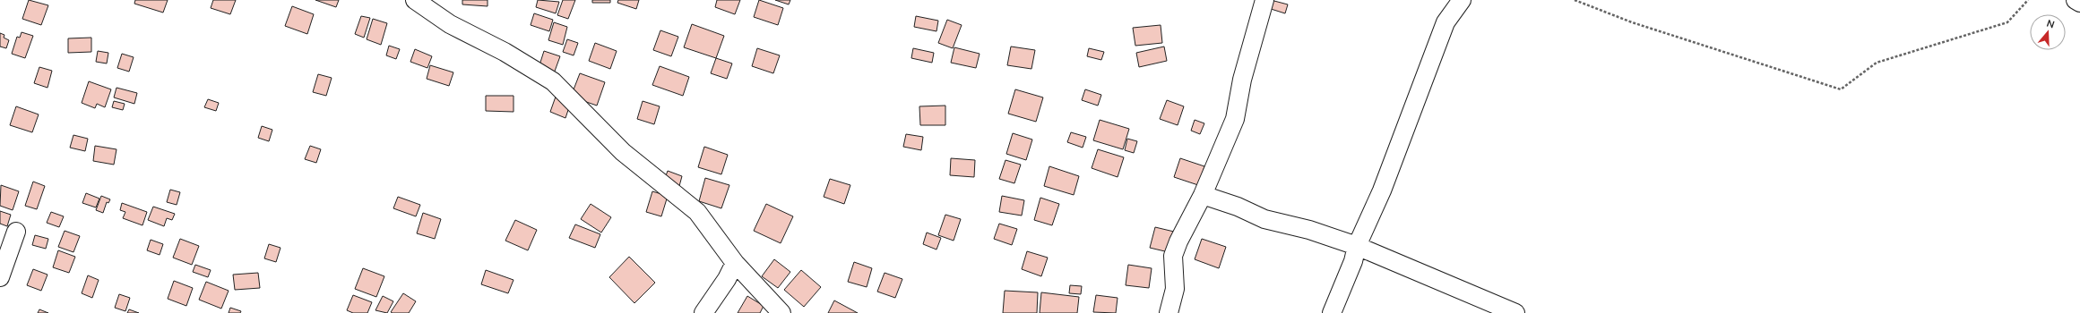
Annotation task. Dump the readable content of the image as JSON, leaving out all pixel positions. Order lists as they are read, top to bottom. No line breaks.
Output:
{"north":"top"}
